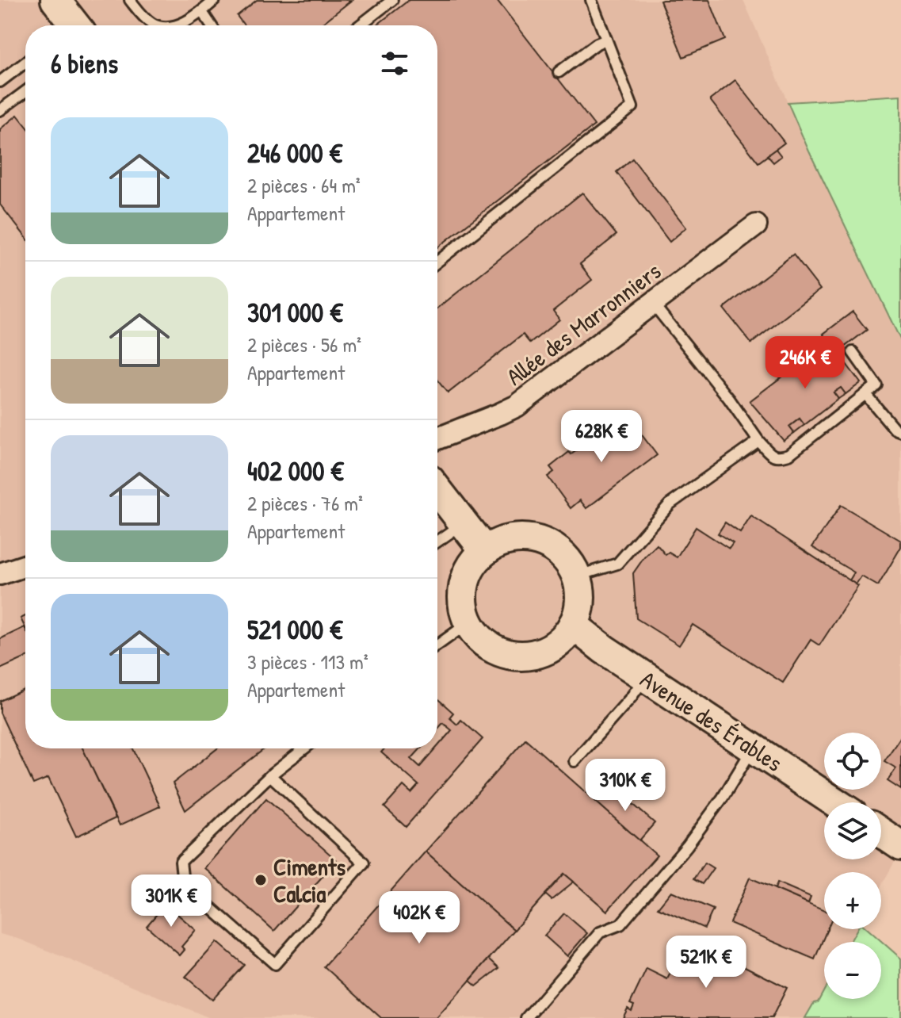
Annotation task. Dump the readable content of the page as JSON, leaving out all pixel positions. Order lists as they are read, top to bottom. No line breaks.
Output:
{"streets":{"street":["Allée des Marronniers","Avenue des Érables"]},"places":["Ciments Calcia"],"page":{"heading":"6 biens","list":[{"name":"246 000 €","note":"2 pièces · 64 m² · Appartement"},{"name":"301 000 €","note":"2 pièces · 56 m² · Appartement"},{"name":"402 000 €","note":"2 pièces · 76 m² · Appartement"},{"name":"521 000 €","note":"3 pièces · 113 m² · Appartement"}],"price":["246K €","628K €","310K €","301K €","402K €","521K €"],"map_buttons":["+","−"]}}
